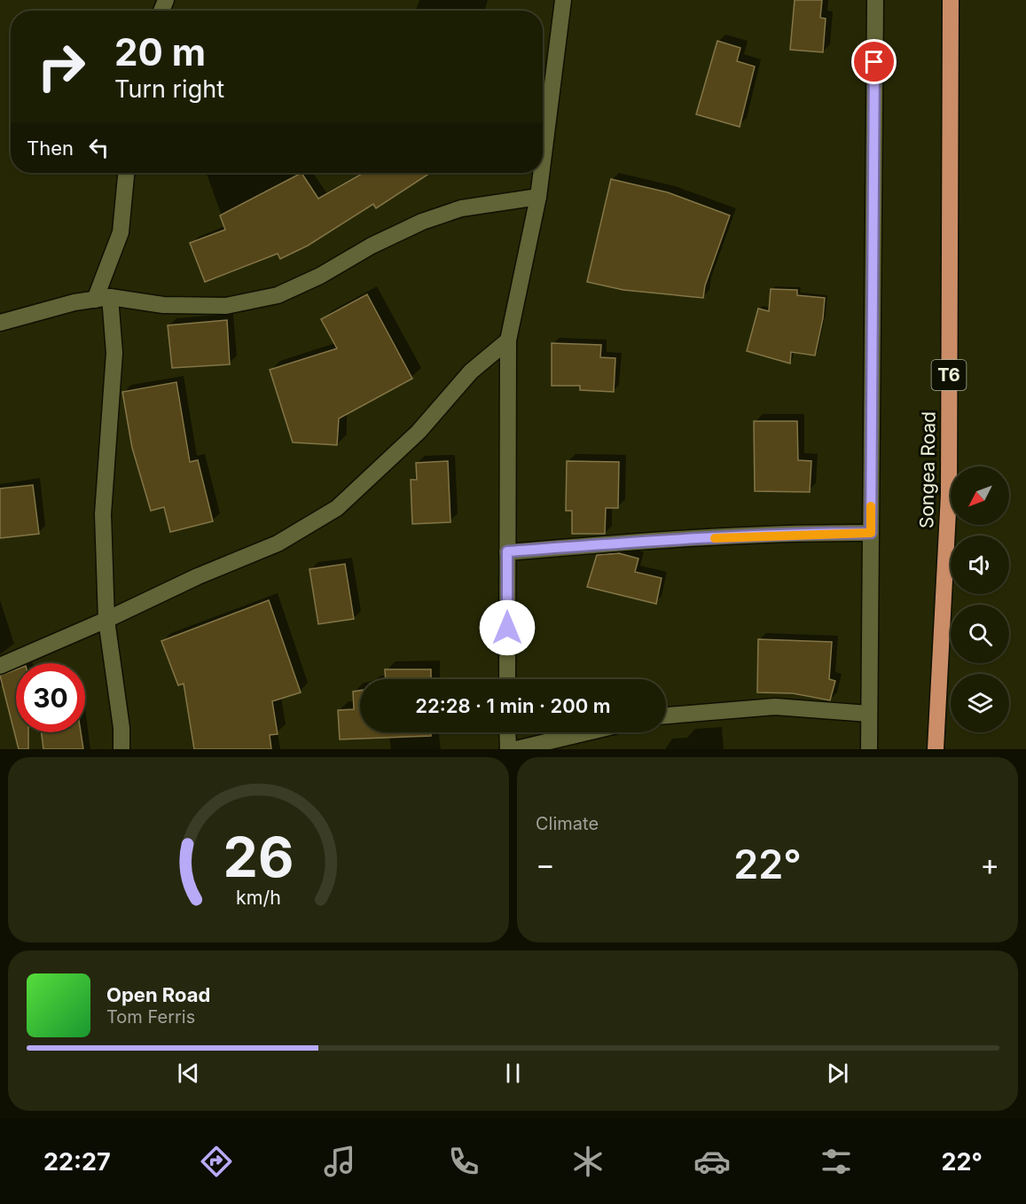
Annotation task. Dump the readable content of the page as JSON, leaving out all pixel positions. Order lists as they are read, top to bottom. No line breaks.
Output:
{"streets":{"highway":["T6","Songea Road"]},"north":"bottom left","page":{"turn":["20 m","Turn right"],"then":"Then","limit":"30","trip":"22:28 · 1 min · 200 m","tile":"Climate","heat":["−","22°","+"],"song":["Open Road","Tom Ferris"],"tabs":["22:27","22°"],"gauge":["26","km/h"]}}
